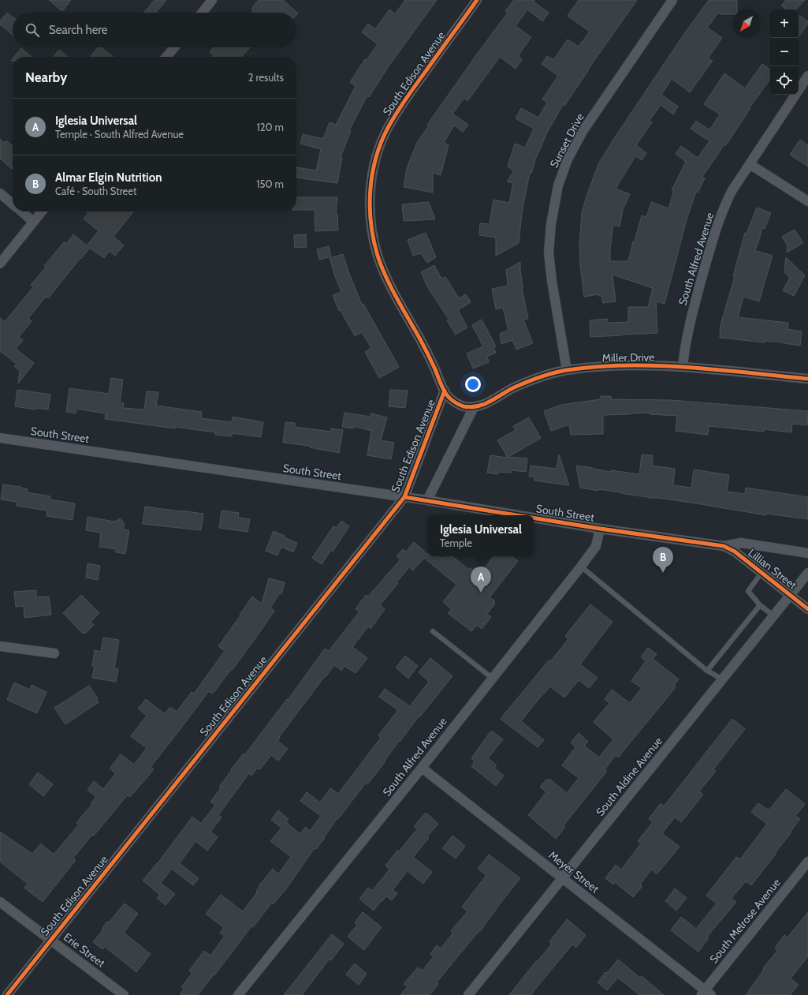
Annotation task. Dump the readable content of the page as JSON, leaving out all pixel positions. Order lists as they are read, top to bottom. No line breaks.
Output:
{"streets":{"street":["South Edison Avenue","Sunset Drive","South Alfred Avenue","Miller Drive","South Street","Lillian Street","South Aldine Avenue","Meyer Street","South Melrose Avenue","Erie Street"]},"crossings":[["South Edison Avenue","Miller Drive"],["South Edison Avenue","South Street"],["South Edison Avenue","Erie Street"],["Sunset Drive","Miller Drive"],["South Alfred Avenue","Miller Drive"],["South Alfred Avenue","South Street"],["South Alfred Avenue","Meyer Street"],["South Street","Lillian Street"],["Lillian Street","South Aldine Avenue"],["South Aldine Avenue","Meyer Street"],["Meyer Street","South Melrose Avenue"]],"north":"bottom left","page":{"map_buttons":["+","−"],"search":"Search here","heading":["Nearby","2 results"],"list":[{"mark":"A","name":"Iglesia Universal","note":"Temple · South Alfred Avenue","value":"120 m"},{"mark":"B","name":"Almar Elgin Nutrition","note":"Café · South Street","value":"150 m"}],"popup":["Iglesia Universal","Temple"],"pins":["B","A"]}}
